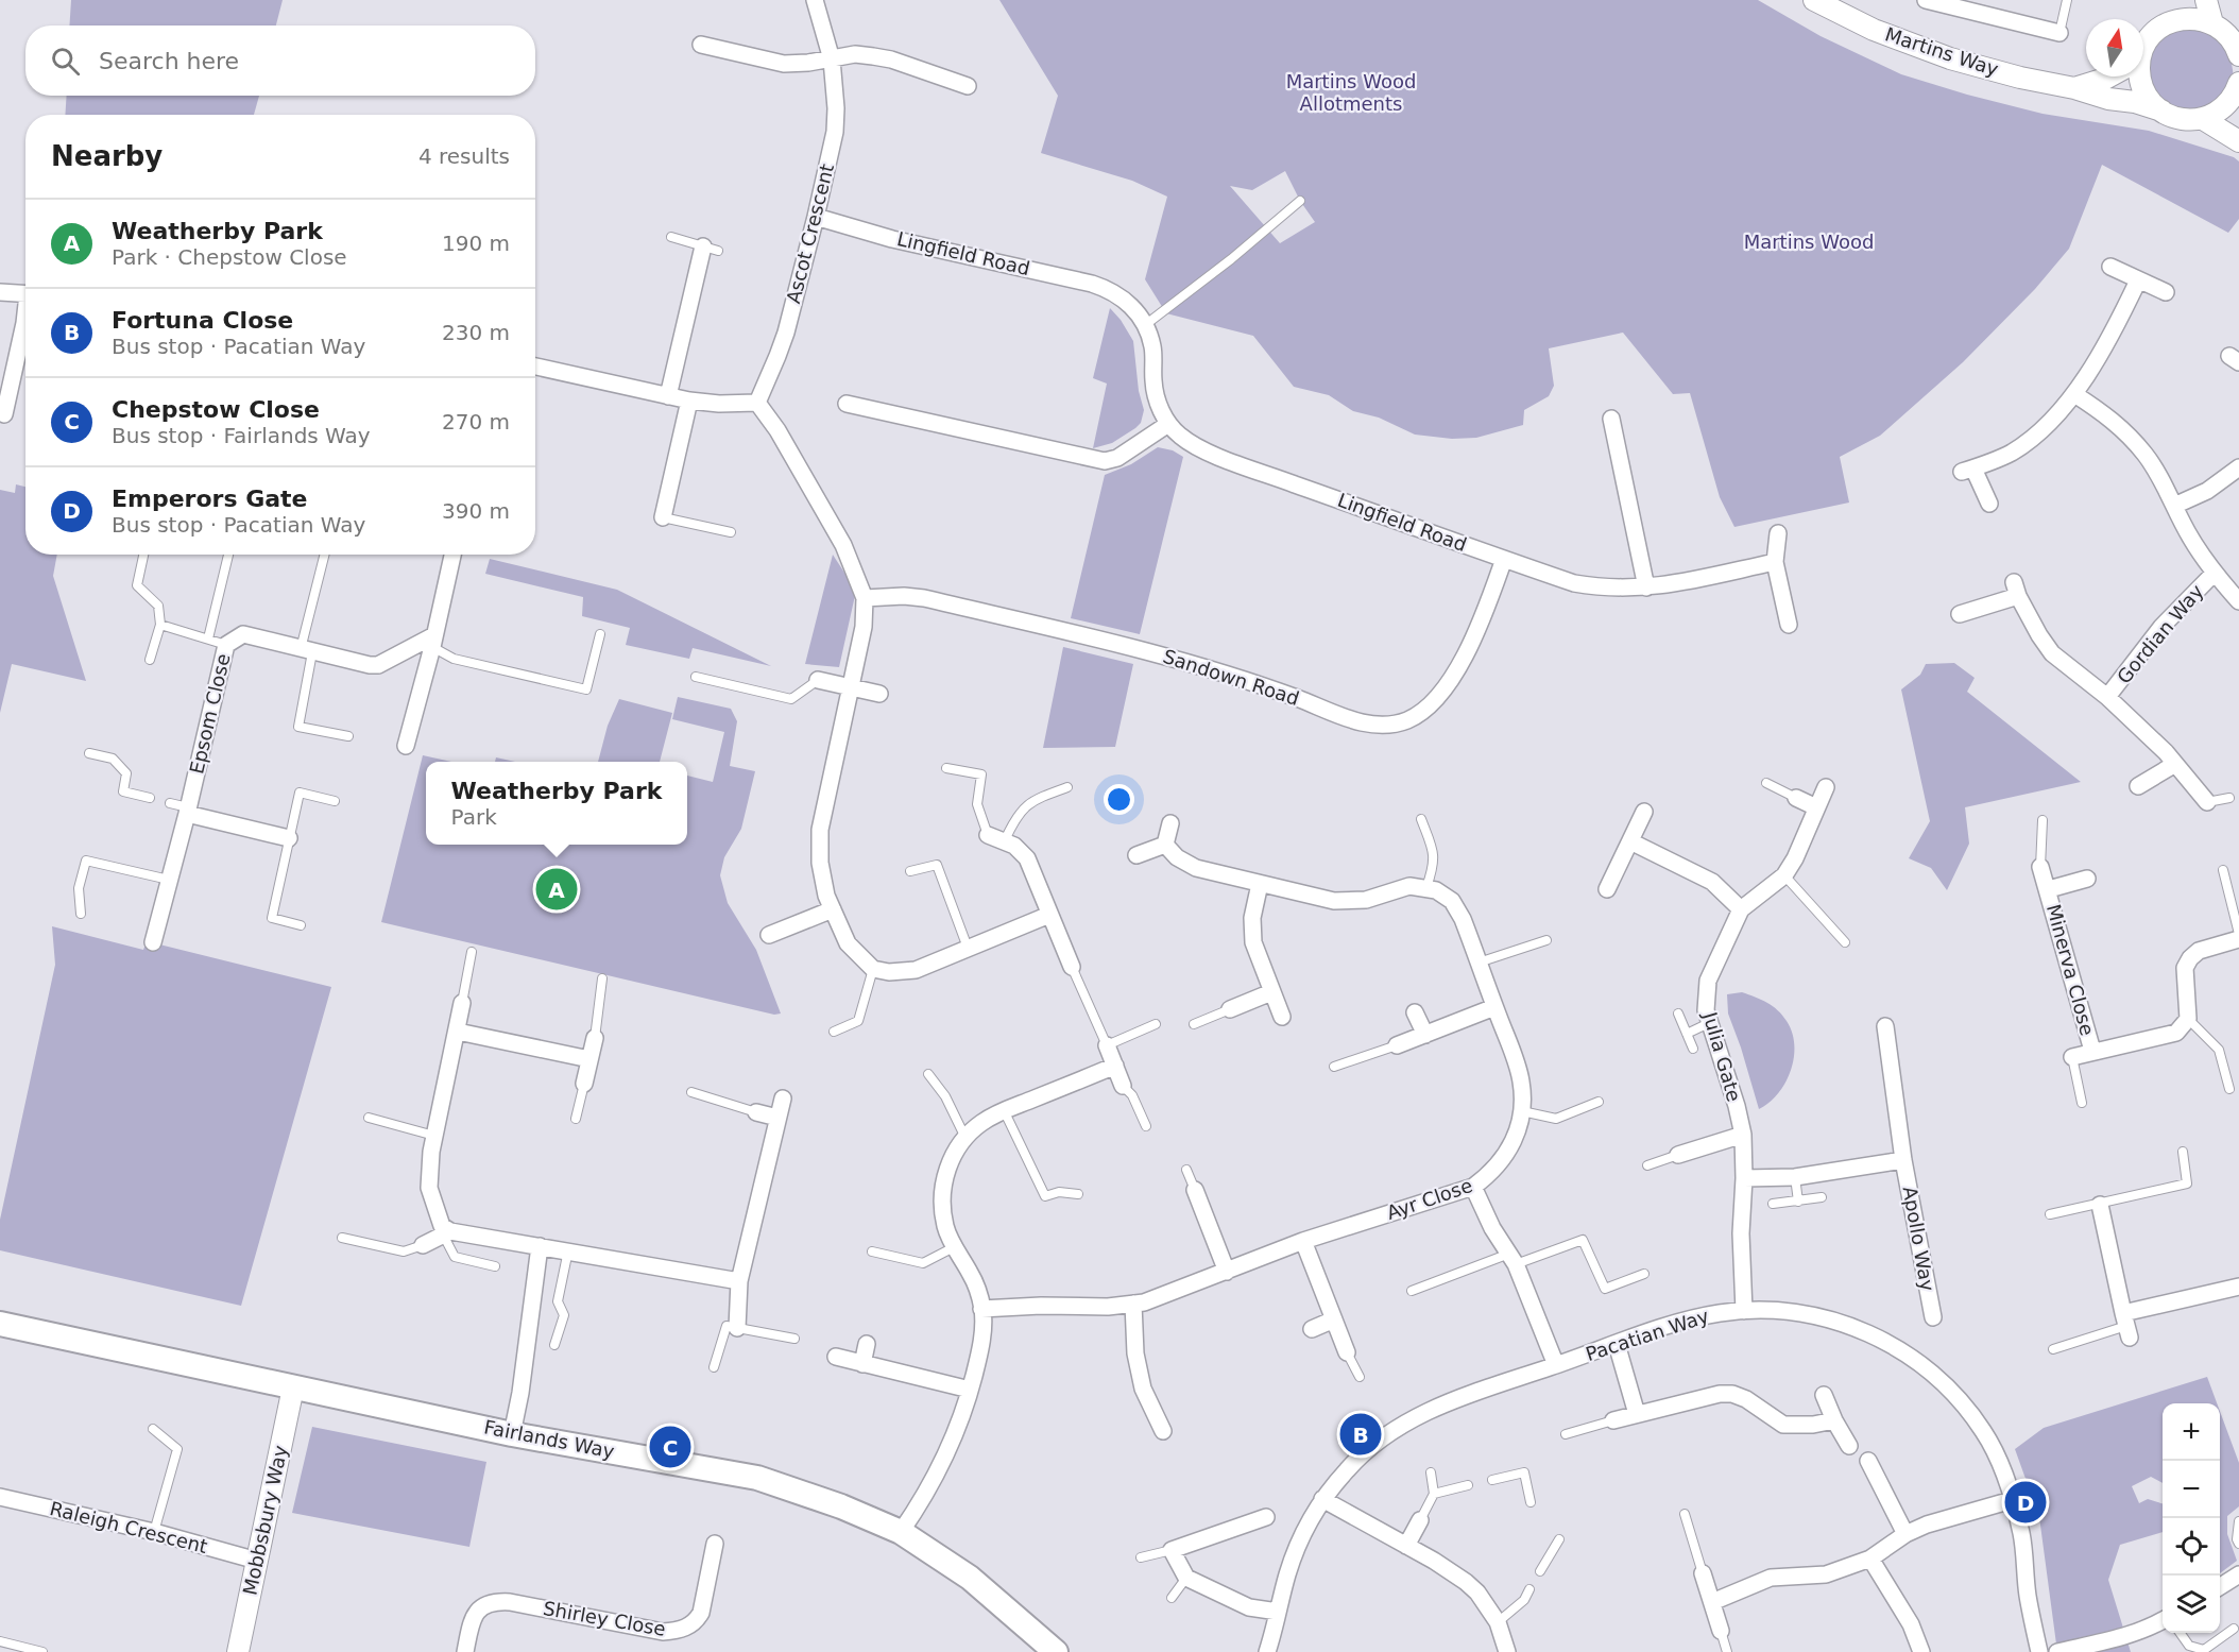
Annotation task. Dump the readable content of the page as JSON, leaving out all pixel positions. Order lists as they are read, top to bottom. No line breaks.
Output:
{"streets":{"main road":["Fairlands Way"],"street":["Martins Way","Ascot Crescent","Lingfield Road","Gordian Way","Sandown Road","Epsom Close","Minerva Close","Julia Gate","Ayr Close","Apollo Way","Pacatian Way","Mobbsbury Way","Raleigh Crescent","Shirley Close"]},"crossings":[["Ascot Crescent","Lingfield Road"],["Lingfield Road","Sandown Road"],["Julia Gate","Apollo Way"],["Julia Gate","Pacatian Way"],["Fairlands Way","Mobbsbury Way"],["Mobbsbury Way","Raleigh Crescent"]],"parks":["Martins Wood Allotments","Martins Wood"],"north":"top","page":{"search":"Search here","heading":["Nearby","4 results"],"list":[{"mark":"A","name":"Weatherby Park","note":"Park · Chepstow Close","value":"190 m"},{"mark":"B","name":"Fortuna Close","note":"Bus stop · Pacatian Way","value":"230 m"},{"mark":"C","name":"Chepstow Close","note":"Bus stop · Fairlands Way","value":"270 m"},{"mark":"D","name":"Emperors Gate","note":"Bus stop · Pacatian Way","value":"390 m"}],"popup":["Weatherby Park","Park"],"pins":["A","B","C","D"],"map_buttons":["+","−"]}}
